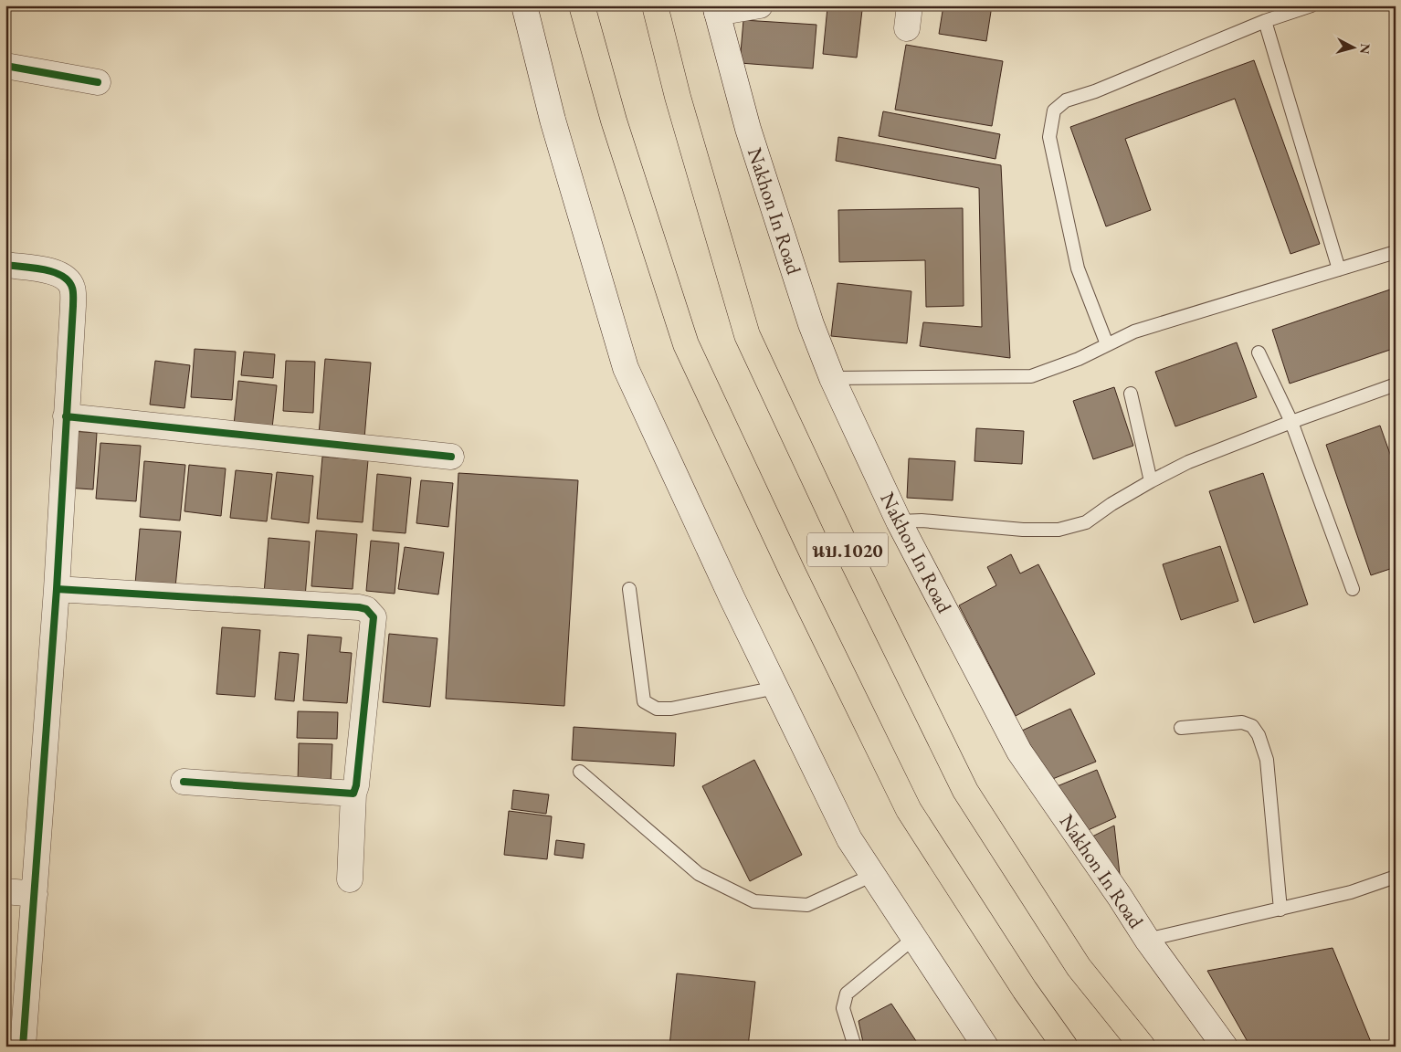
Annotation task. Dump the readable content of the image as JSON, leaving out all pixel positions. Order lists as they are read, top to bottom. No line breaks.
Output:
{"streets":{"main road":["Nakhon In Road","นบ.1020"]},"north":"right"}
